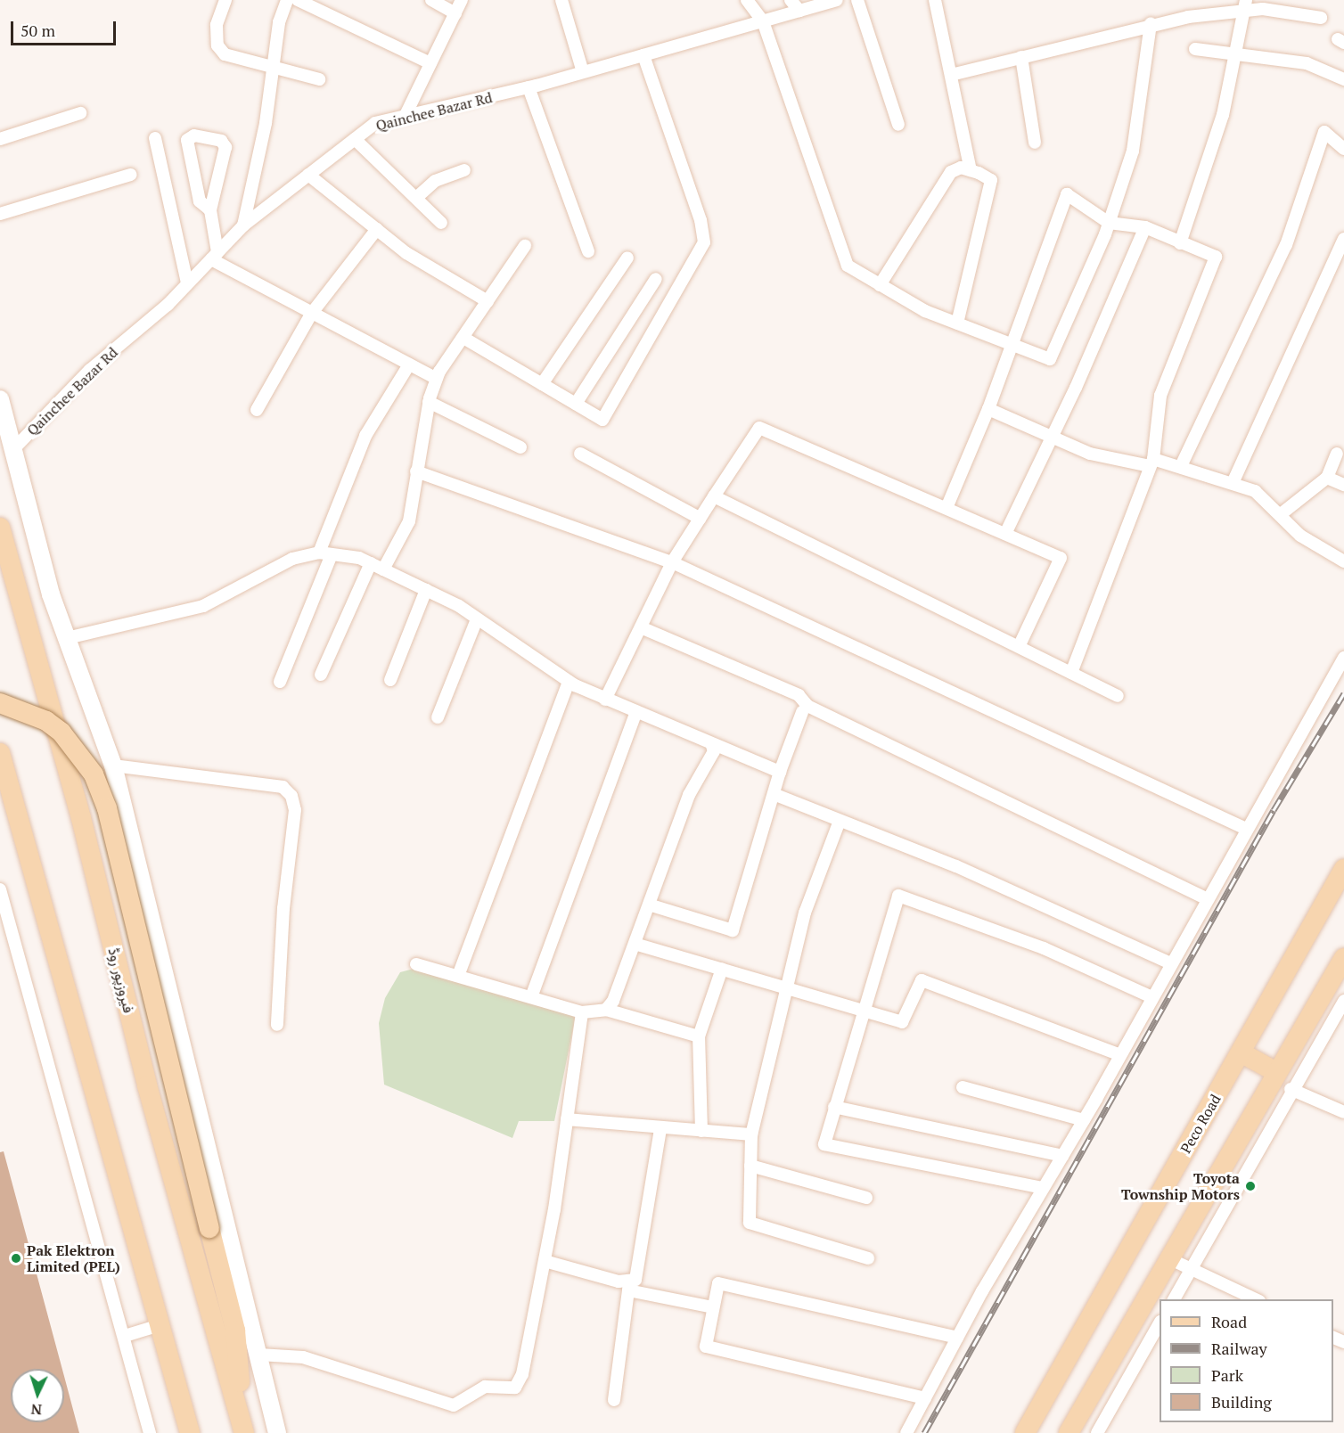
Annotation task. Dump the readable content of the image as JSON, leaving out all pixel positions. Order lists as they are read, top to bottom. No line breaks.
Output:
{"streets":{"main road":["فیروزپور روڈ","Peco Road"],"street":["Qainchee Bazar Rd"]},"places":["Toyota Township Motors","Pak Elektron Limited (PEL)"],"legend":["Road","Railway","Park","Building"],"scale_bar":"50 m","north":"bottom"}
